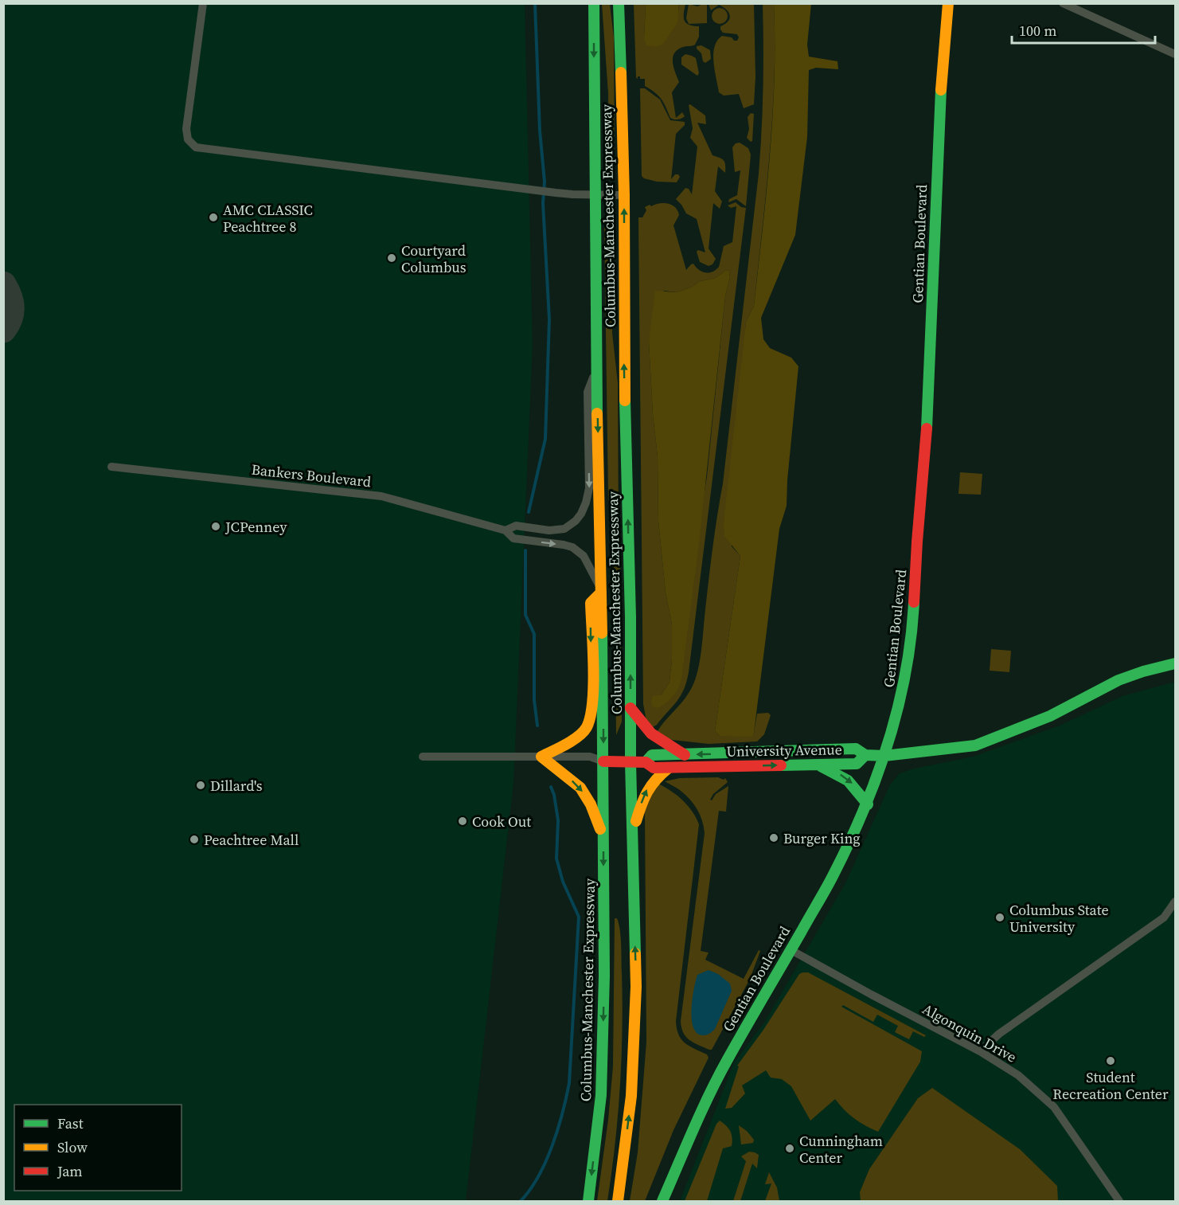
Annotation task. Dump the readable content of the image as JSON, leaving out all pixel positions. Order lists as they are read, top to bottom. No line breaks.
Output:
{"streets":{"main road":["Columbus-Manchester Expressway","Gentian Boulevard","University Avenue"],"street":["Bankers Boulevard","Algonquin Drive"]},"crossings":[["Columbus-Manchester Expressway","Bankers Boulevard"],["Columbus-Manchester Expressway","University Avenue"],["Gentian Boulevard","University Avenue"],["Gentian Boulevard","Algonquin Drive"]],"places":["AMC CLASSIC Peachtree 8","Courtyard Columbus","JCPenney","Dillard's","Cook Out","Burger King","Peachtree Mall","Columbus State University","Student Recreation Center","Cunningham Center"],"legend":["Fast","Slow","Jam"],"scale_bar":"100 m"}
